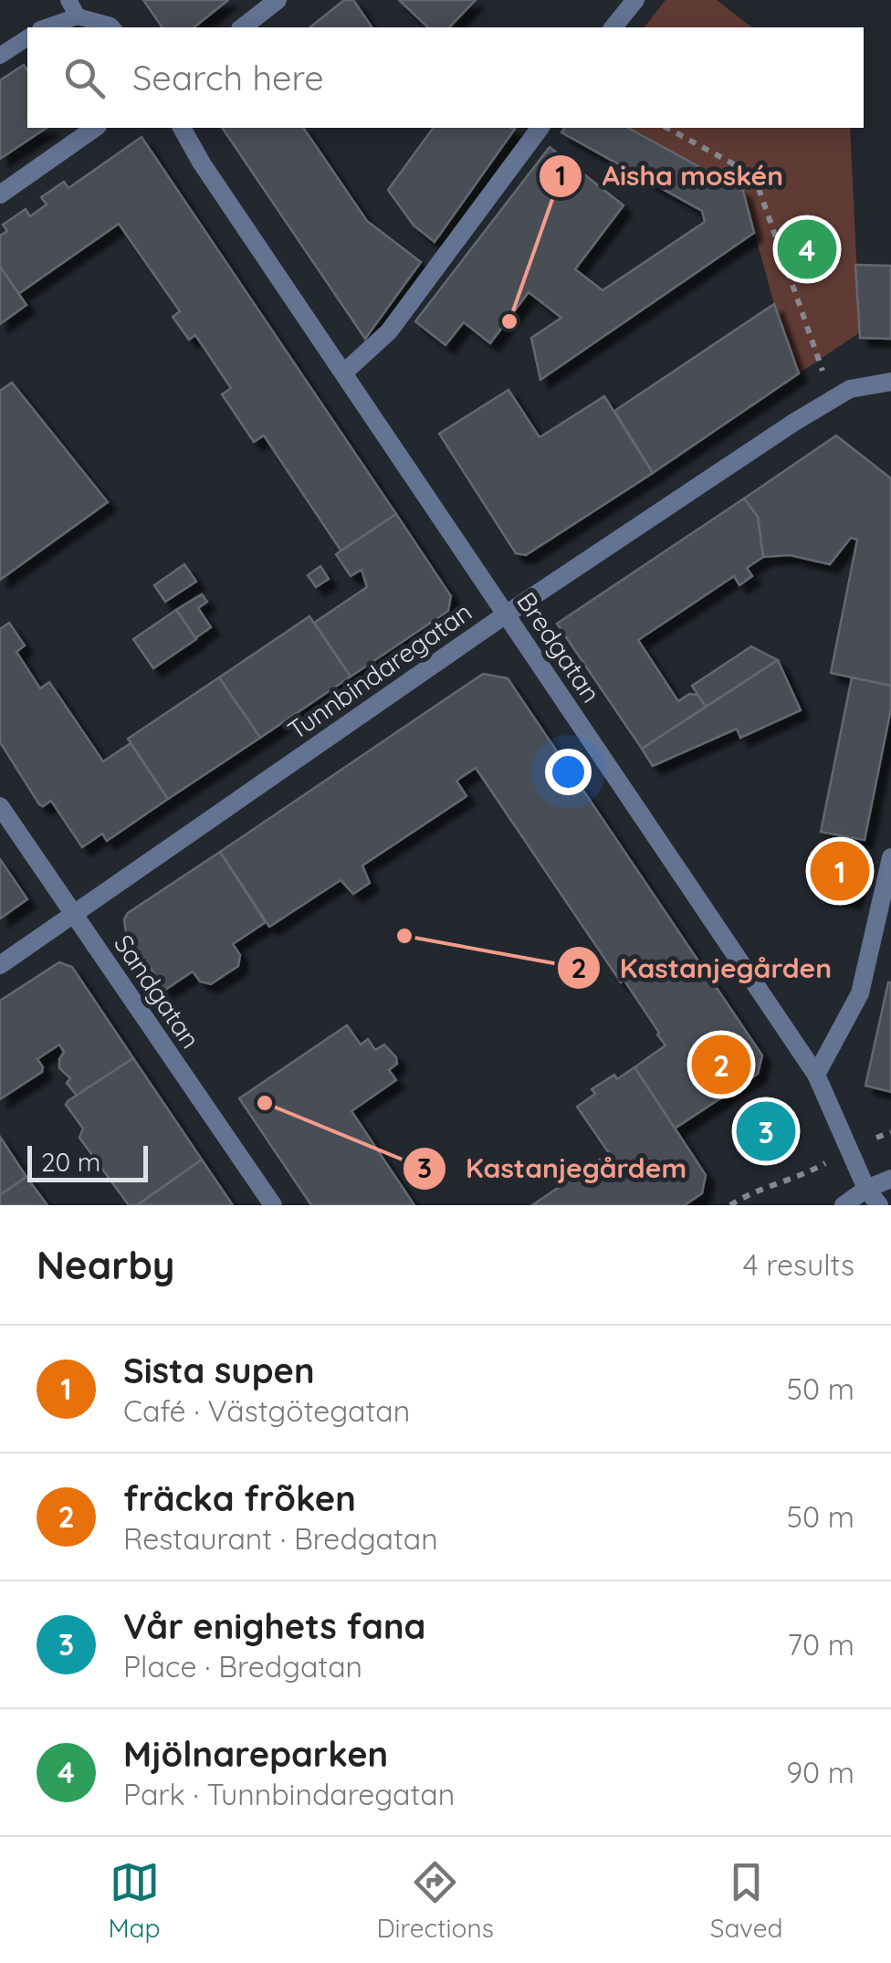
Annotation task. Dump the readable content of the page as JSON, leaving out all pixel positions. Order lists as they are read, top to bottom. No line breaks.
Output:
{"streets":{"street":["Bredgatan","Tunnbindaregatan","Sandgatan"]},"crossings":[["Bredgatan","Tunnbindaregatan"],["Tunnbindaregatan","Sandgatan"]],"places":["Aisha moskén","Kastanjegården","Kastanjegårdem"],"scale_bar":"20 m","page":{"search":"Search here","pins":["4","1","2","3"],"scale":"20 m","heading":["Nearby","4 results"],"list":[{"mark":"1","name":"Sista supen","note":"Café · Västgötegatan","value":"50 m"},{"mark":"2","name":"fräcka frõken","note":"Restaurant · Bredgatan","value":"50 m"},{"mark":"3","name":"Vår enighets fana","note":"Place · Bredgatan","value":"70 m"},{"mark":"4","name":"Mjölnareparken","note":"Park · Tunnbindaregatan","value":"90 m"}],"nav":["Map","Directions","Saved"]}}
